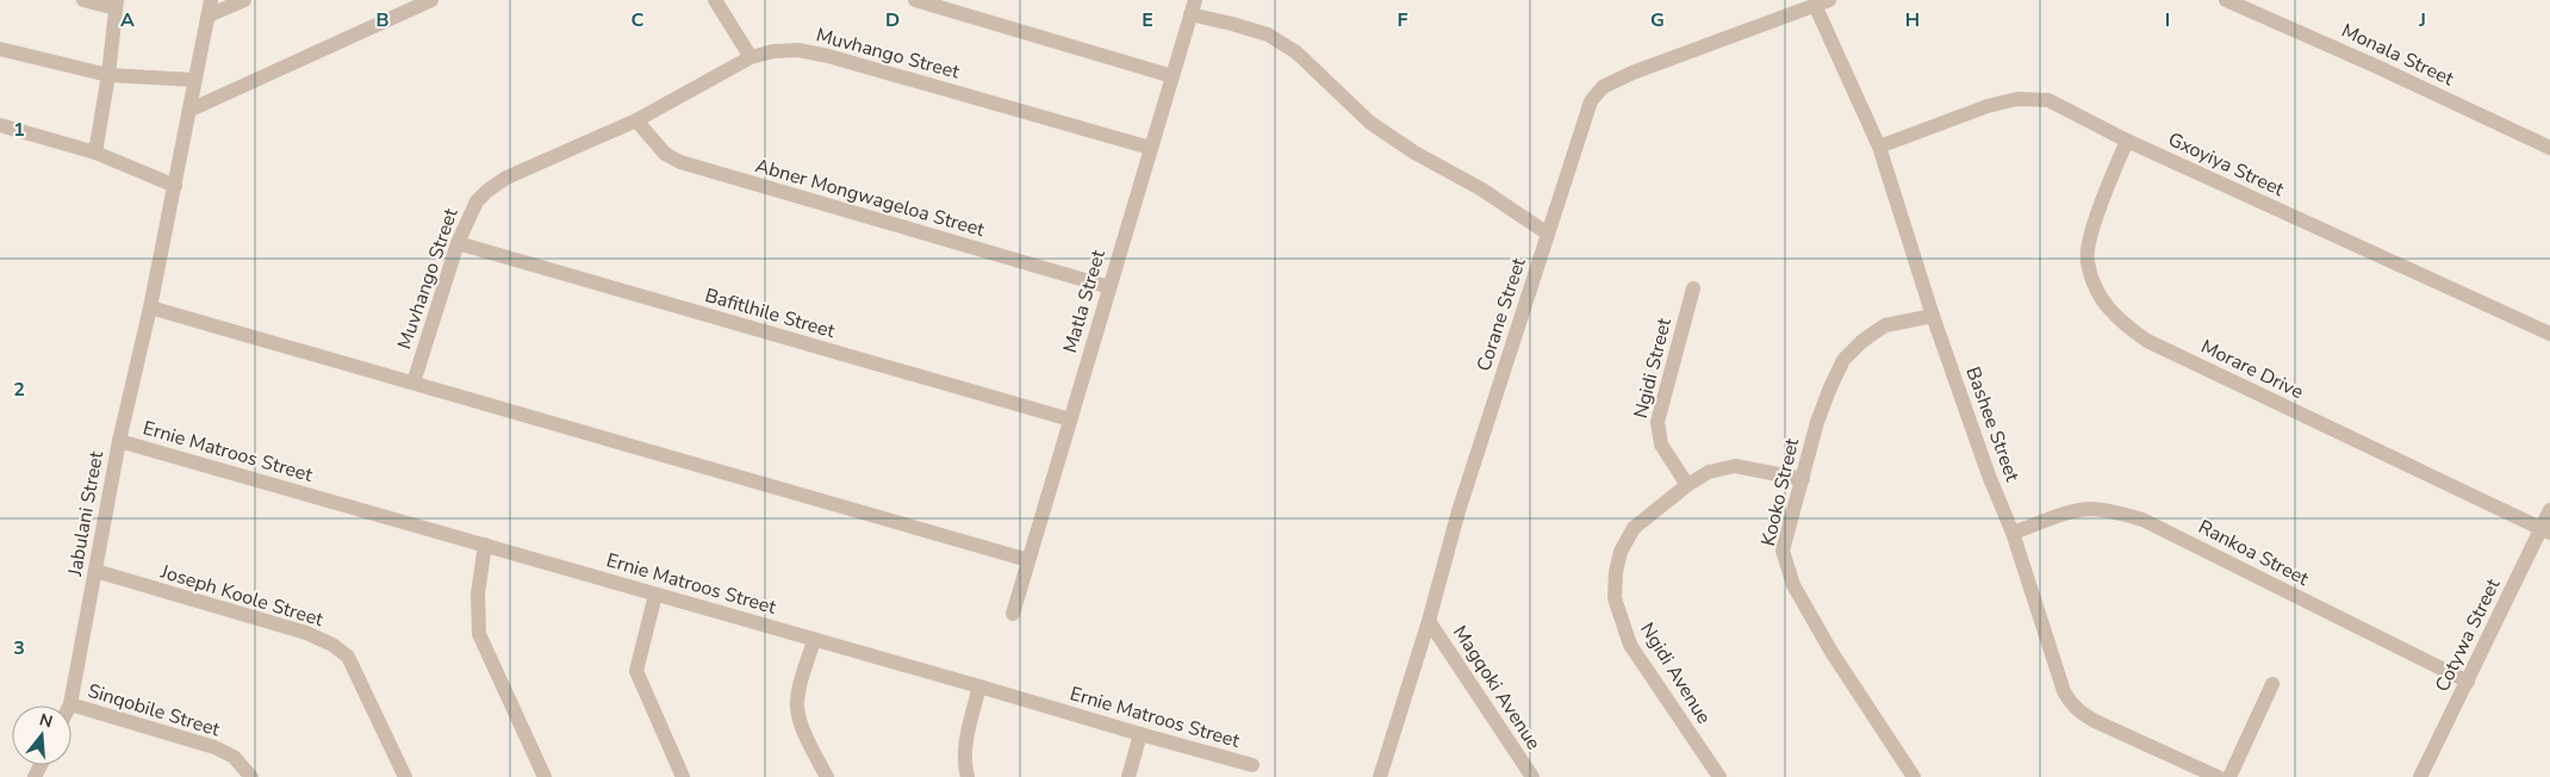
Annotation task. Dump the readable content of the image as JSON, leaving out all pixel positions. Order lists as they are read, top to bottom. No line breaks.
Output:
{"streets":{"street":["Muvhango Street","Monala Street","Gxoyiya Street","Abner Mongwageloa Street","Matla Street","Bafitlhile Street","Corane Street","Ngidi Street","Morare Drive","Bashee Street","Ernie Matroos Street","Kooko Street","Jabulani Street","Rankoa Street","Joseph Koole Street","Cotywa Street","Ngidi Avenue","Magqoki Avenue","Sinqobile Street"]},"crossings":[["Muvhango Street","Abner Mongwageloa Street"],["Muvhango Street","Matla Street"],["Muvhango Street","Bafitlhile Street"],["Gxoyiya Street","Morare Drive"],["Gxoyiya Street","Bashee Street"],["Abner Mongwageloa Street","Matla Street"],["Matla Street","Bafitlhile Street"],["Corane Street","Bashee Street"],["Corane Street","Magqoki Avenue"],["Ngidi Street","Ngidi Avenue"],["Morare Drive","Cotywa Street"],["Bashee Street","Kooko Street"],["Bashee Street","Rankoa Street"],["Ernie Matroos Street","Jabulani Street"],["Kooko Street","Ngidi Avenue"],["Jabulani Street","Joseph Koole Street"],["Jabulani Street","Sinqobile Street"],["Rankoa Street","Cotywa Street"]],"north":"top","grid":{"columns":["A","B","C","D","E","F","G","H","I","J"],"rows":["1","2","3"]}}
